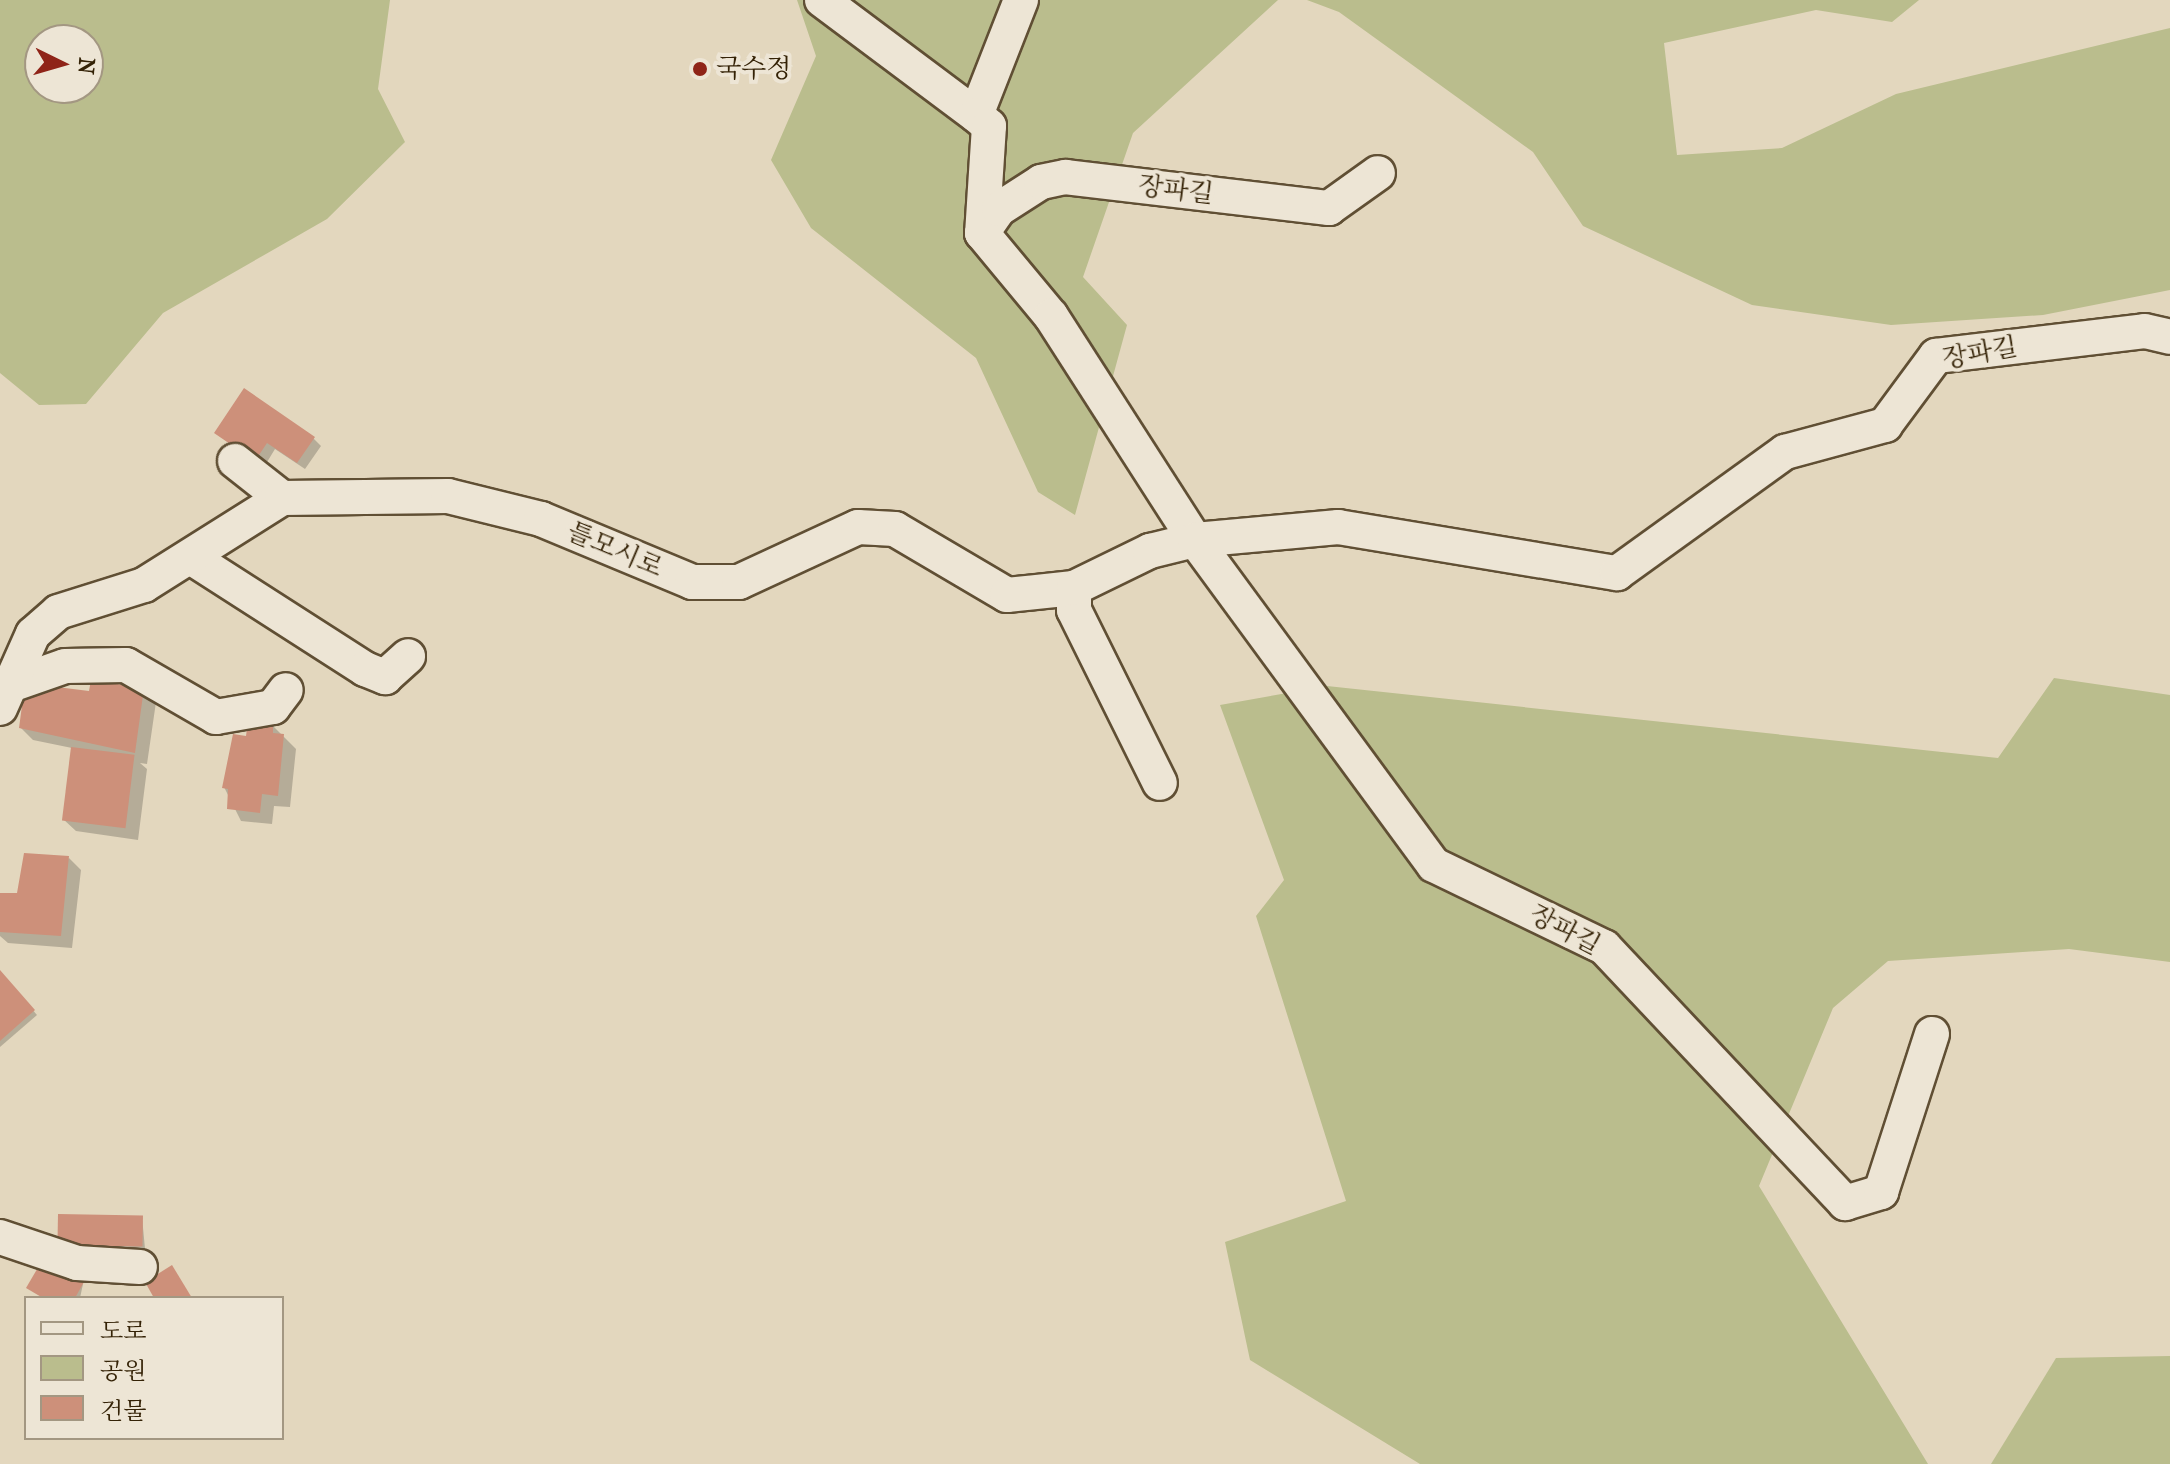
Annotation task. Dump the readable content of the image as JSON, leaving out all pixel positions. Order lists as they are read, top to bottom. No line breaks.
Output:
{"streets":{"street":["장파길","틀모시로"]},"crossings":[["장파길","틀모시로"]],"places":["국수정"],"legend":["도로","공원","건물"],"north":"right"}
